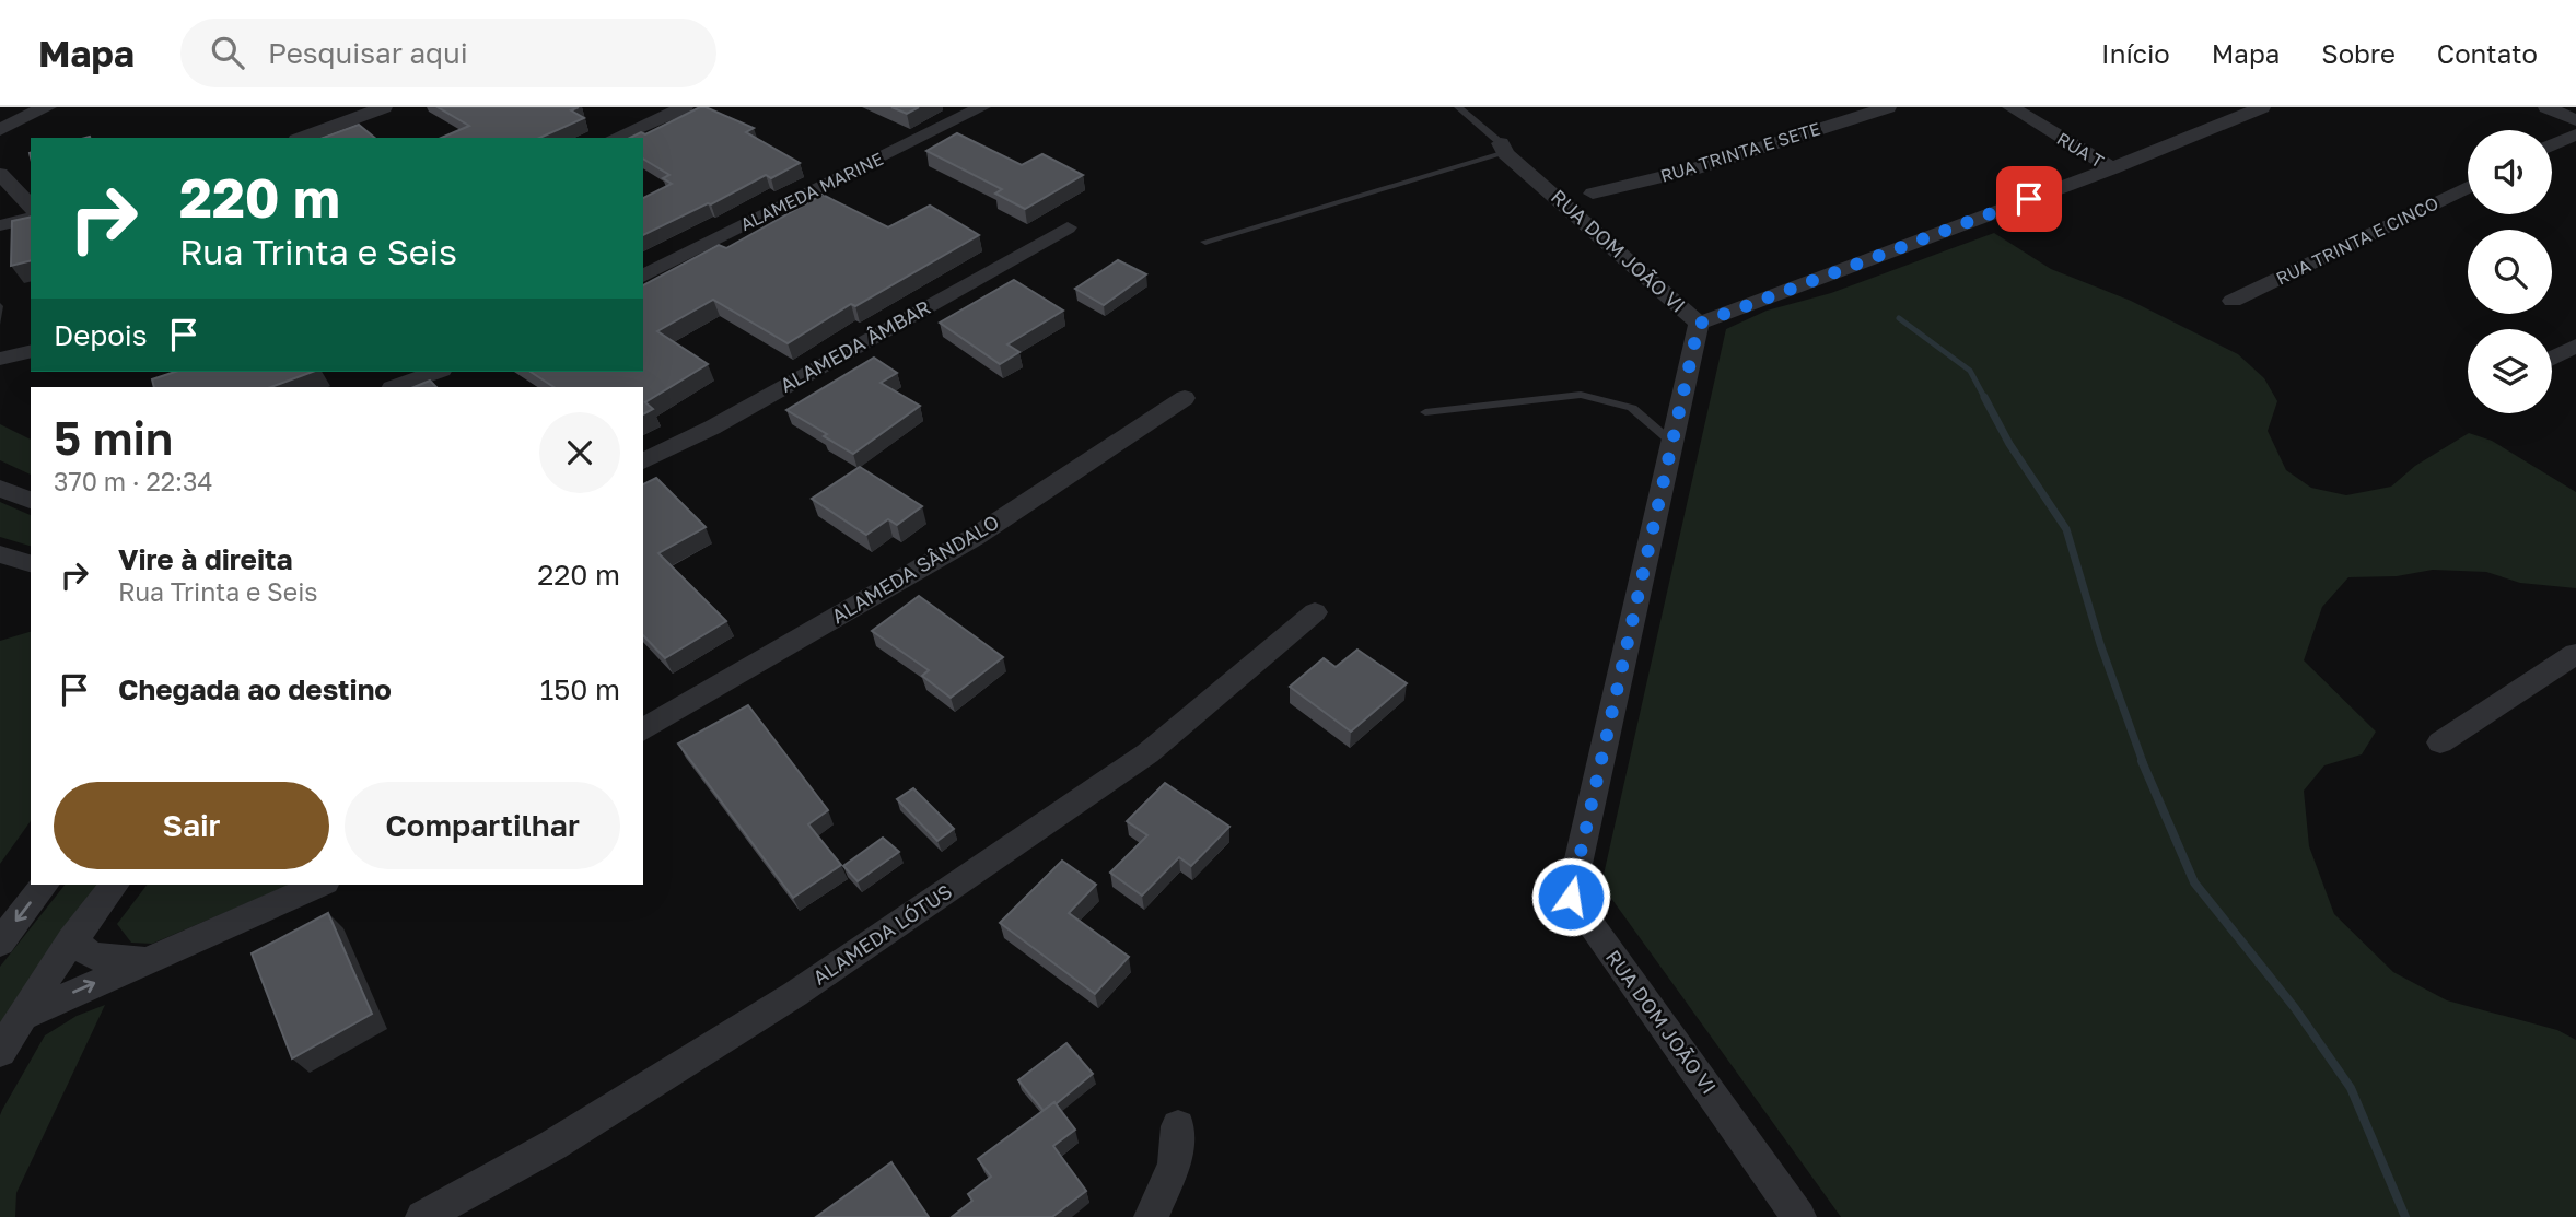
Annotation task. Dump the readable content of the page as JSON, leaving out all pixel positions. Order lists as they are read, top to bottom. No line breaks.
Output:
{"streets":{"street":["RUA T","RUA TRINTA E SETE","ALAMEDA MARINE","RUA TRINTA E CINCO","RUA DOM JOÃO VI","ALAMEDA ÂMBAR","ALAMEDA SÂNDALO","ALAMEDA LÓTUS"]},"page":{"header":"Mapa","search":"Pesquisar aqui","nav":["Início","Mapa","Sobre","Contato"],"turn":["220 m","Rua Trinta e Seis"],"then":"Depois","heading":["5 min","370 m · 22:34"],"list":[{"name":"Vire à direita","note":"Rua Trinta e Seis","value":"220 m"},{"name":"Chegada ao destino","value":"150 m"}],"buttons":["Sair","Compartilhar"]}}
